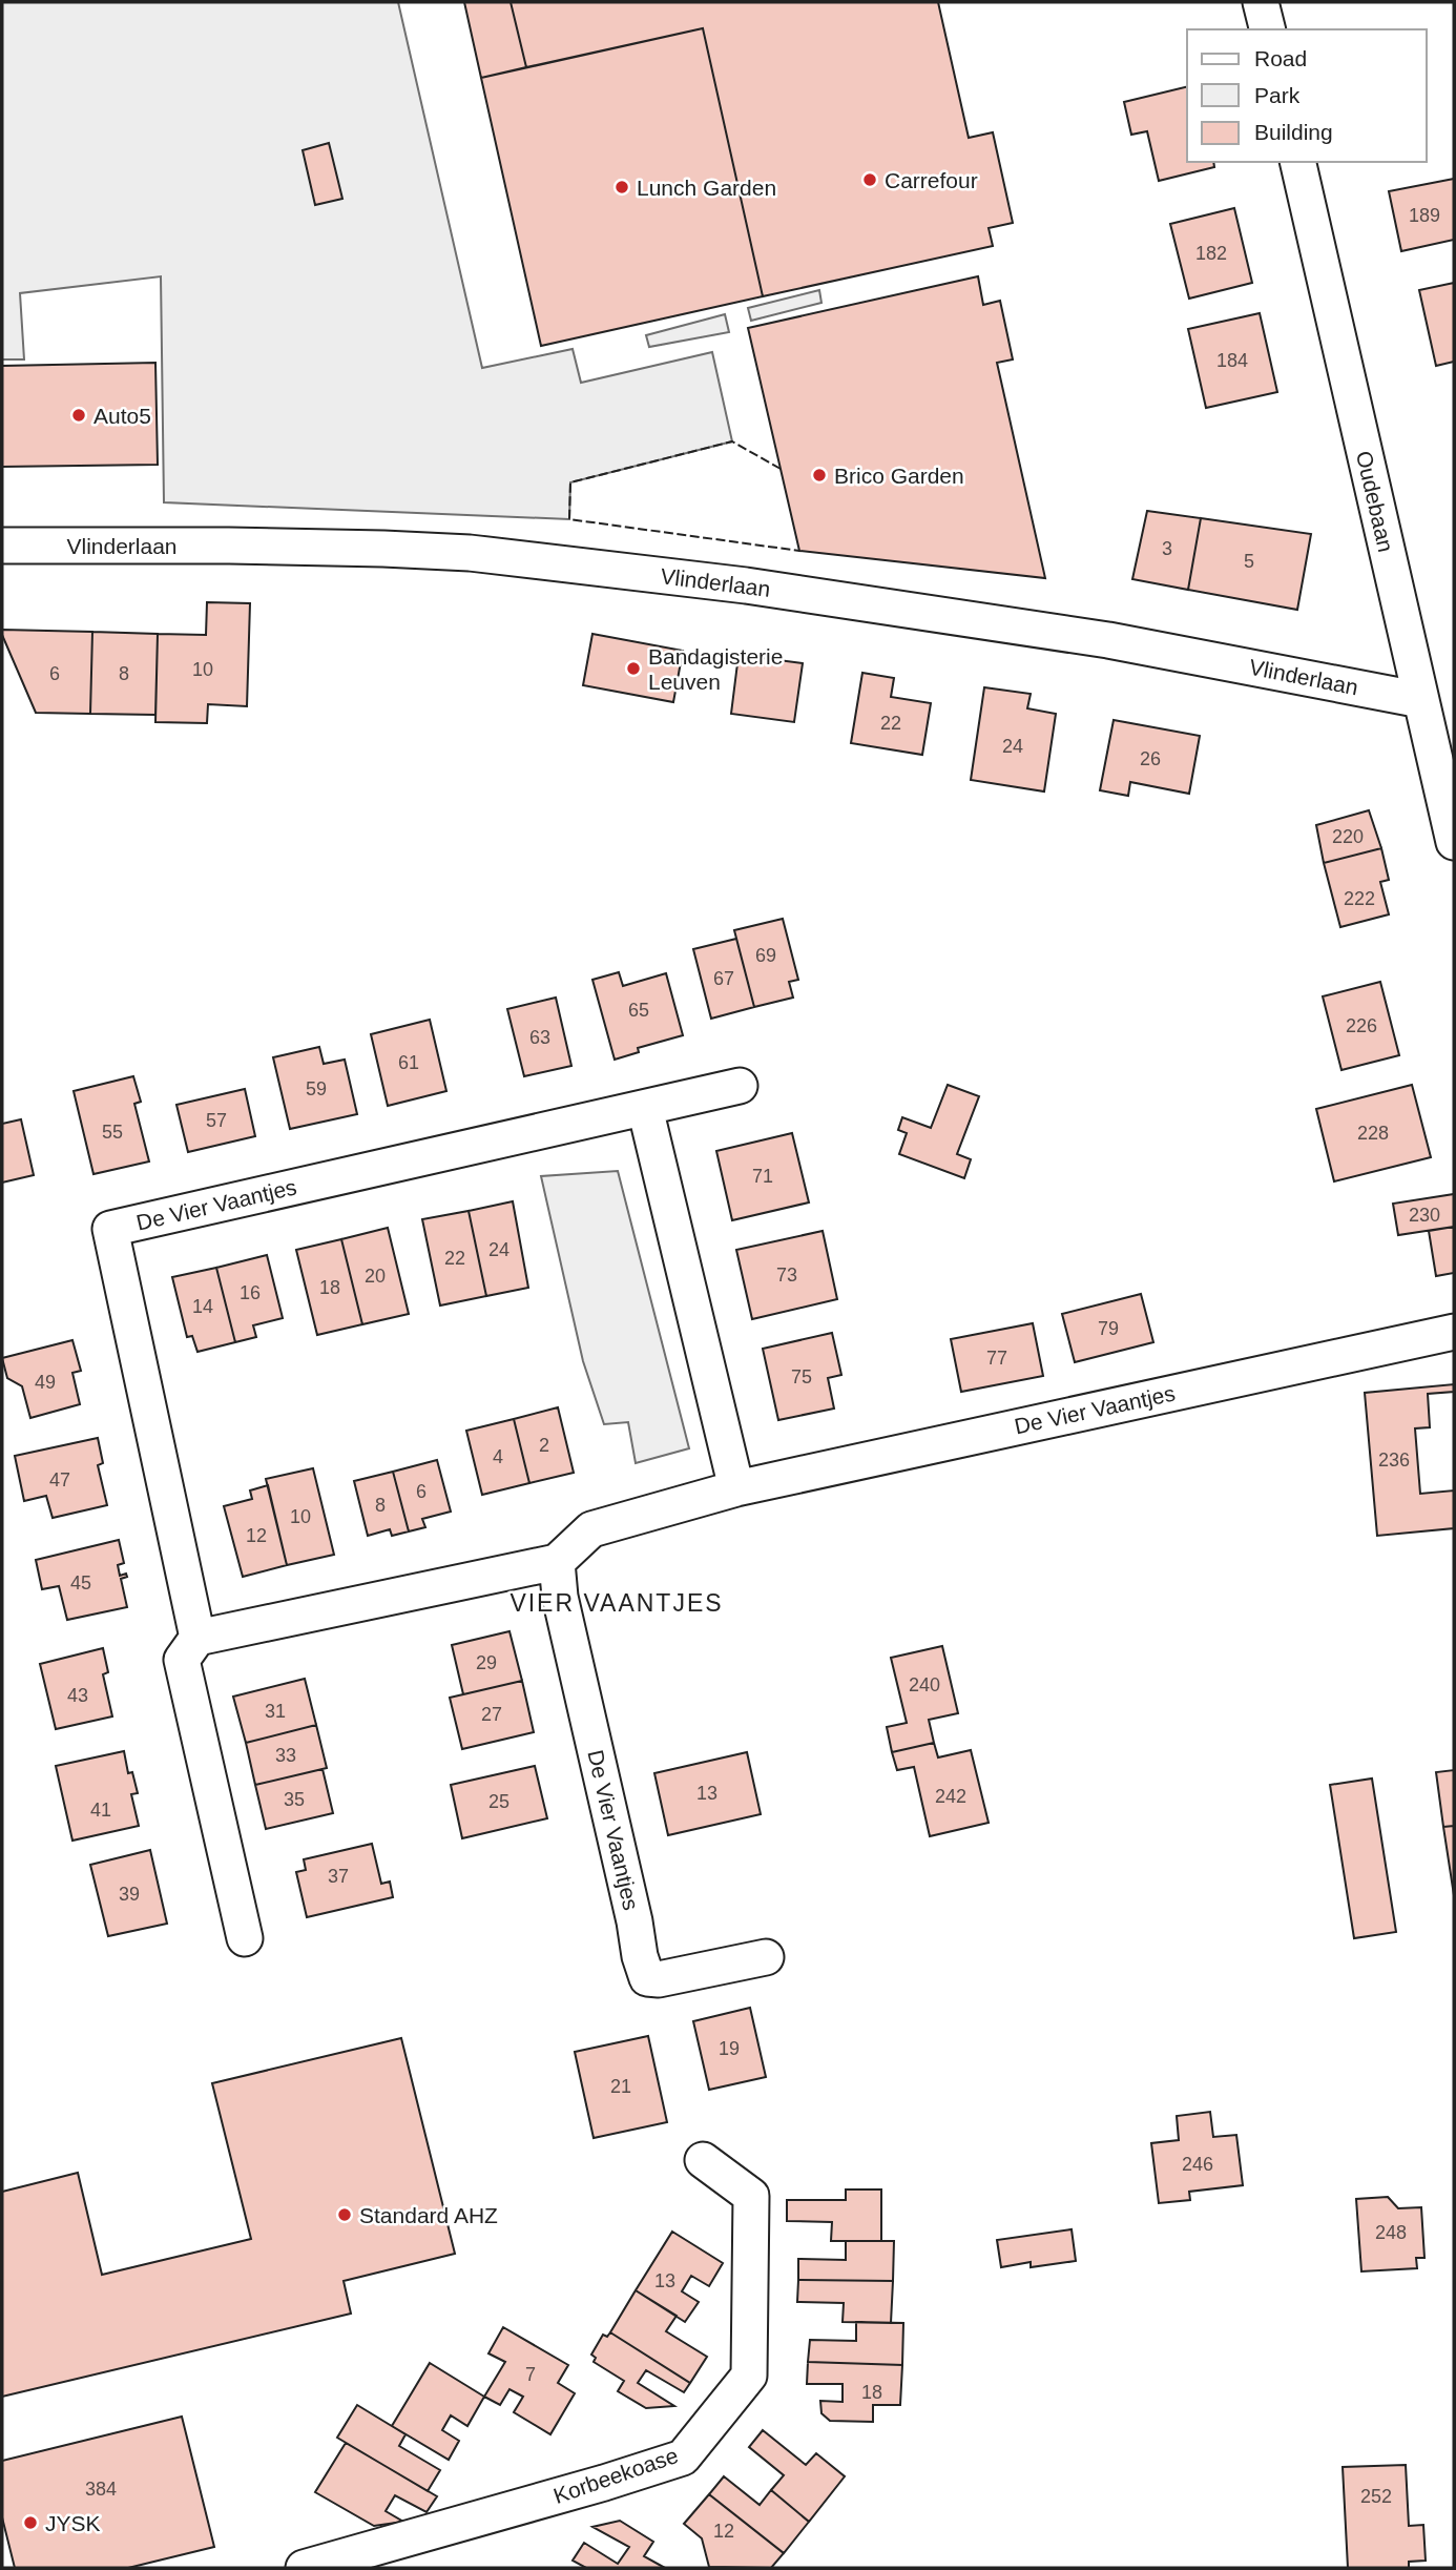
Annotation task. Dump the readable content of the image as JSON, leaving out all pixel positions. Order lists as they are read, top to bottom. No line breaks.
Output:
{"streets":{"street":["Oudebaan","Vlinderlaan","De Vier Vaantjes","Korbeekoase"]},"crossings":[["Oudebaan","Vlinderlaan"]],"districts":["VIER VAANTJES"],"places":["Carrefour","Lunch Garden","Auto5","Brico Garden","Bandagisterie Leuven","Standard AHZ","JYSK"],"house_numbers":["189","182","184","3","5","10","6","8","22","24","26","220","222","69","67","65","226","63","61","59","57","55","228","71","230","24","22","73","20","18","16","14","79","77","75","49","2","4","236","47","6","8","10","12","45","29","240","43","31","27","33","13","242","35","25","41","37","39","19","21","246","248","13","7","18","384","252","12"],"legend":["Road","Park","Building"]}
